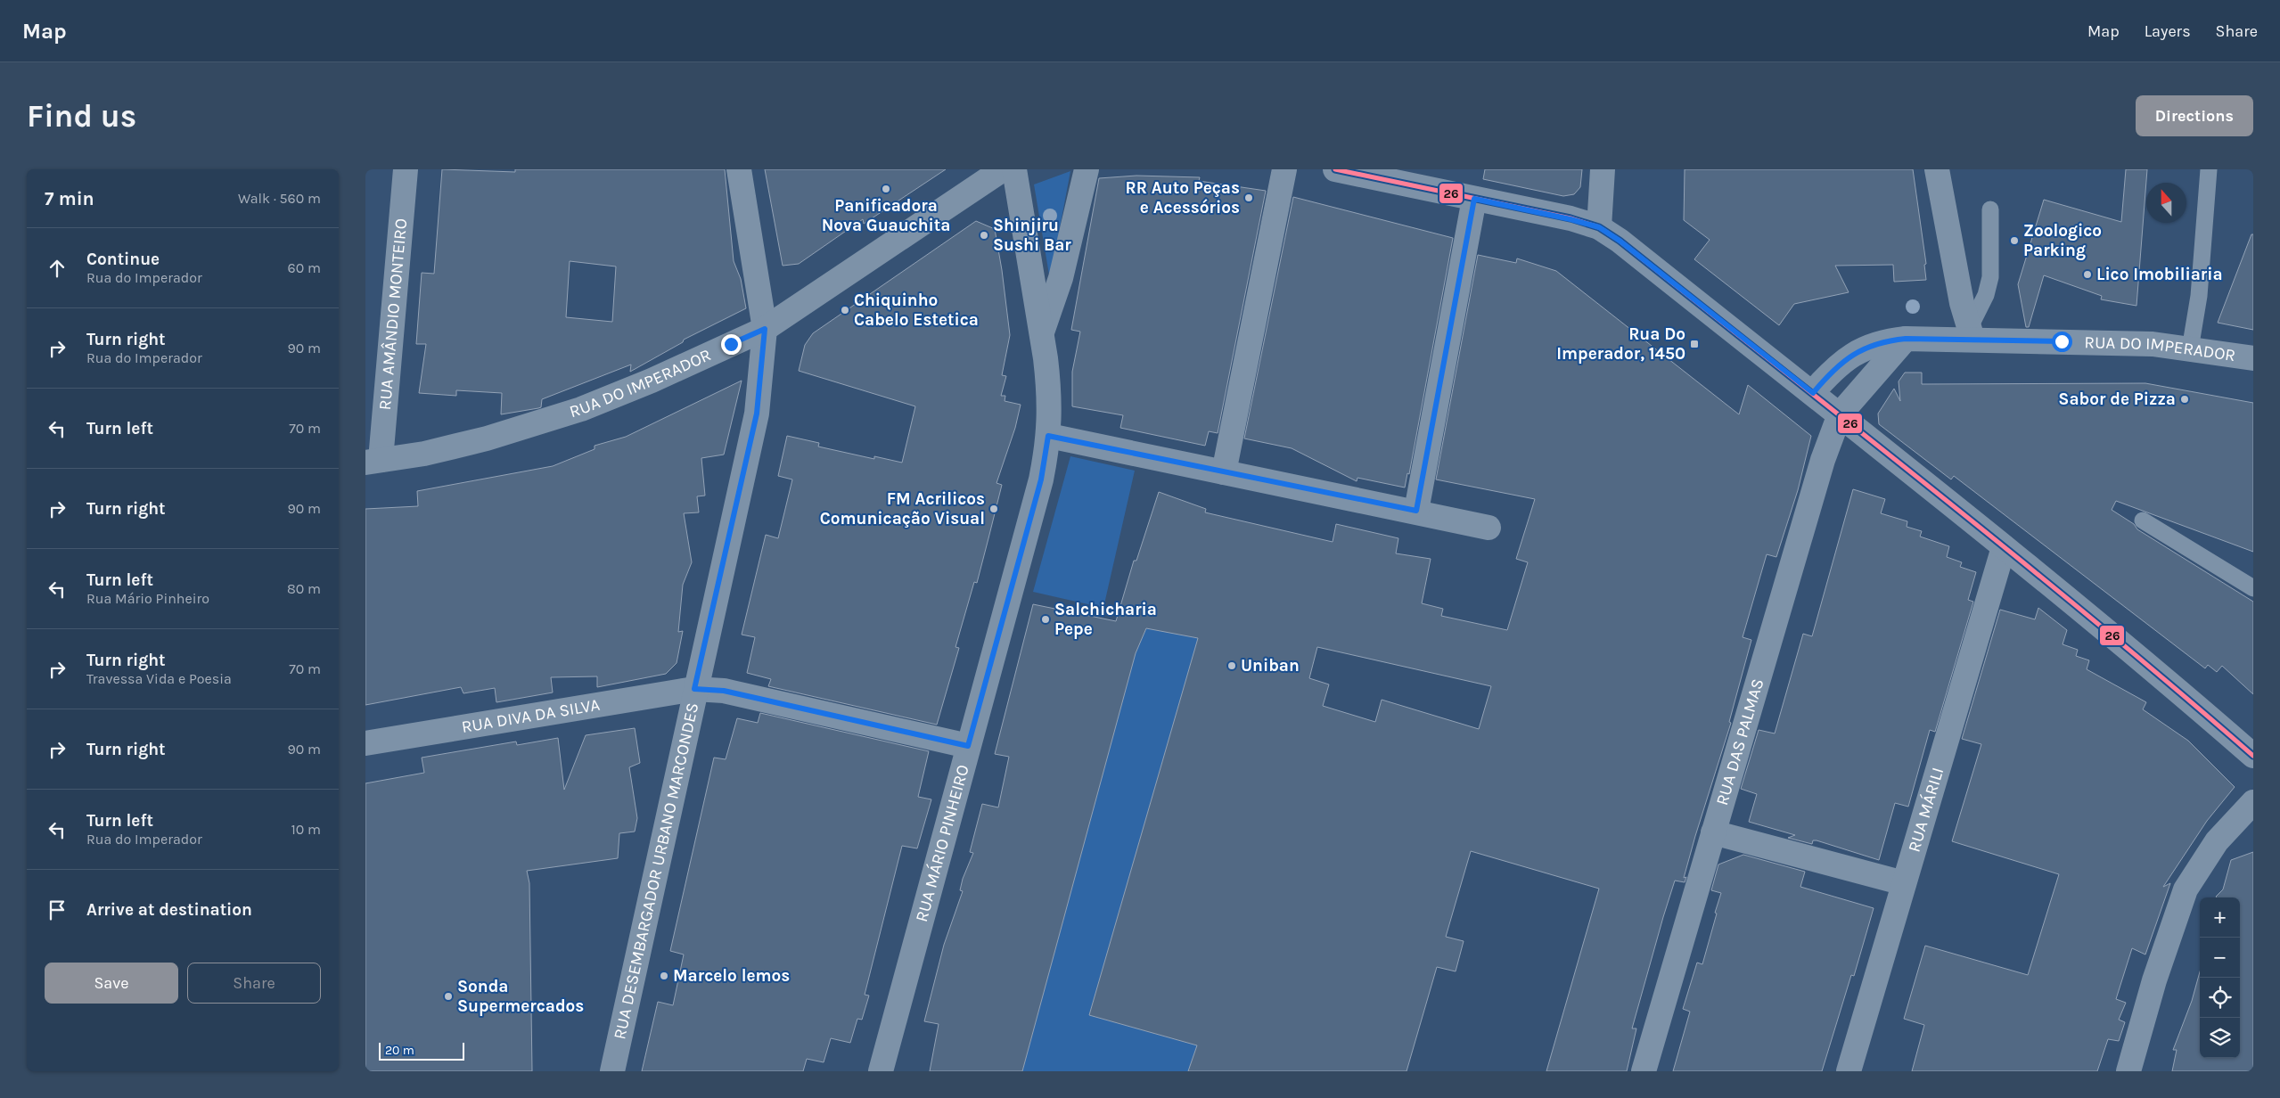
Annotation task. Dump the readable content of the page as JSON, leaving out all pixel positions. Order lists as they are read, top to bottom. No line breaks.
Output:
{"streets":{"street":["RUA AMÂNDIO MONTEIRO","RUA DO IMPERADOR","RUA DIVA DA SILVA","RUA DAS PALMAS","RUA MÁRILI","RUA MÁRIO PINHEIRO","RUA DESEMBARGADOR URBANO MARCONDES"]},"crossings":[["RUA AMÂNDIO MONTEIRO","RUA DO IMPERADOR"],["RUA DO IMPERADOR","RUA DESEMBARGADOR URBANO MARCONDES"],["RUA DIVA DA SILVA","RUA MÁRIO PINHEIRO"],["RUA DIVA DA SILVA","RUA DESEMBARGADOR URBANO MARCONDES"]],"places":{"other":["Panificadora Nova Guauchita","RR Auto Peças e Acessórios","Shinjiru Sushi Bar","Zoologico Parking","Lico Imobiliaria","Chiquinho Cabelo Estetica","Sabor de Pizza","FM Acrilicos Comunicação Visual","Salchicharia Pepe","Uniban","Marcelo lemos","Sonda Supermercados"],"transit":["Rua Do Imperador, 1450"]},"lines":["transit line 26"],"scale_bar":"20 m","north":"top","page":{"header":"Map","nav":["Map","Layers","Share"],"buttons":["Directions",["Save","Share"]],"title":"Find us","heading":["7 min","Walk · 560 m"],"list":[["Continue","Rua do Imperador","60 m"],["Turn right","Rua do Imperador","90 m"],["Turn left","70 m"],["Turn right","90 m"],["Turn left","Rua Mário Pinheiro","80 m"],["Turn right","Travessa Vida e Poesia","70 m"],["Turn right","90 m"],["Turn left","Rua do Imperador","10 m"],"Arrive at destination"],"map_buttons":["+","−"],"scale":"20 m"}}
